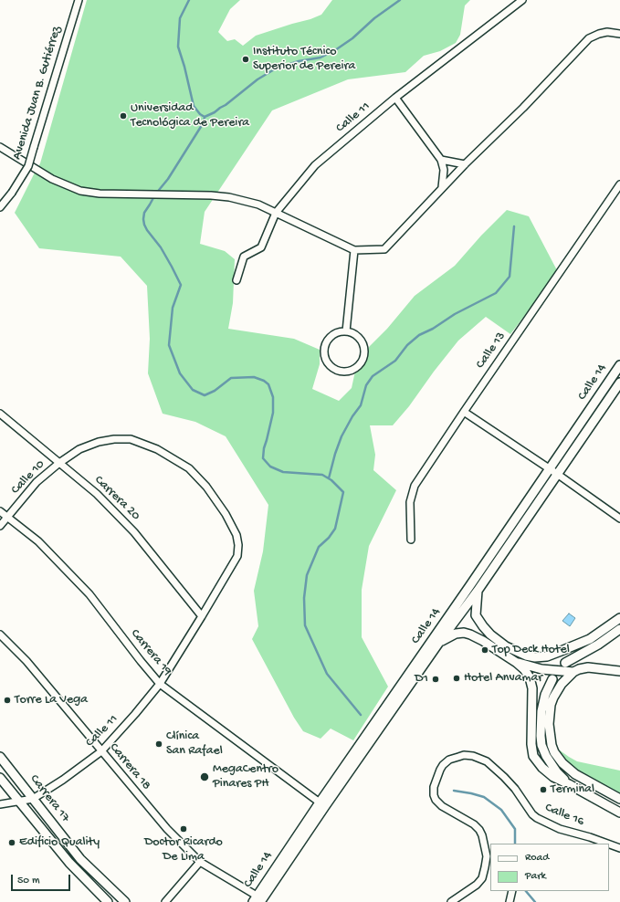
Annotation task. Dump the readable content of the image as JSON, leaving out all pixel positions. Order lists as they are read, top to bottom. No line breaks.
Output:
{"streets":{"main road":["Calle 14","Carrera 17"],"street":["Avenida Juan B. Gutiérrez","Calle 11","Calle 13","Calle 10","Carrera 20","Carrera 19","Carrera 18","Calle 16"]},"crossings":[["Calle 11","Calle 10"],["Calle 11","Carrera 20"],["Calle 11","Carrera 19"],["Calle 11","Carrera 18"],["Calle 11","Carrera 17"],["Calle 14","Carrera 19"],["Calle 14","Carrera 18"],["Calle 10","Carrera 20"],["Calle 10","Carrera 19"]],"places":["Instituto Técnico Superior de Pereira","Universidad Tecnológica de Pereira","Top Deck Hotel","Hotel Anvamar","D1","Torre La Vega","Clínica San Rafael","MegaCentro Pinares PH","Terminal","Doctor Ricardo De Lima","Edificio Quality"],"legend":["Road","Park"],"scale_bar":"50 m"}
